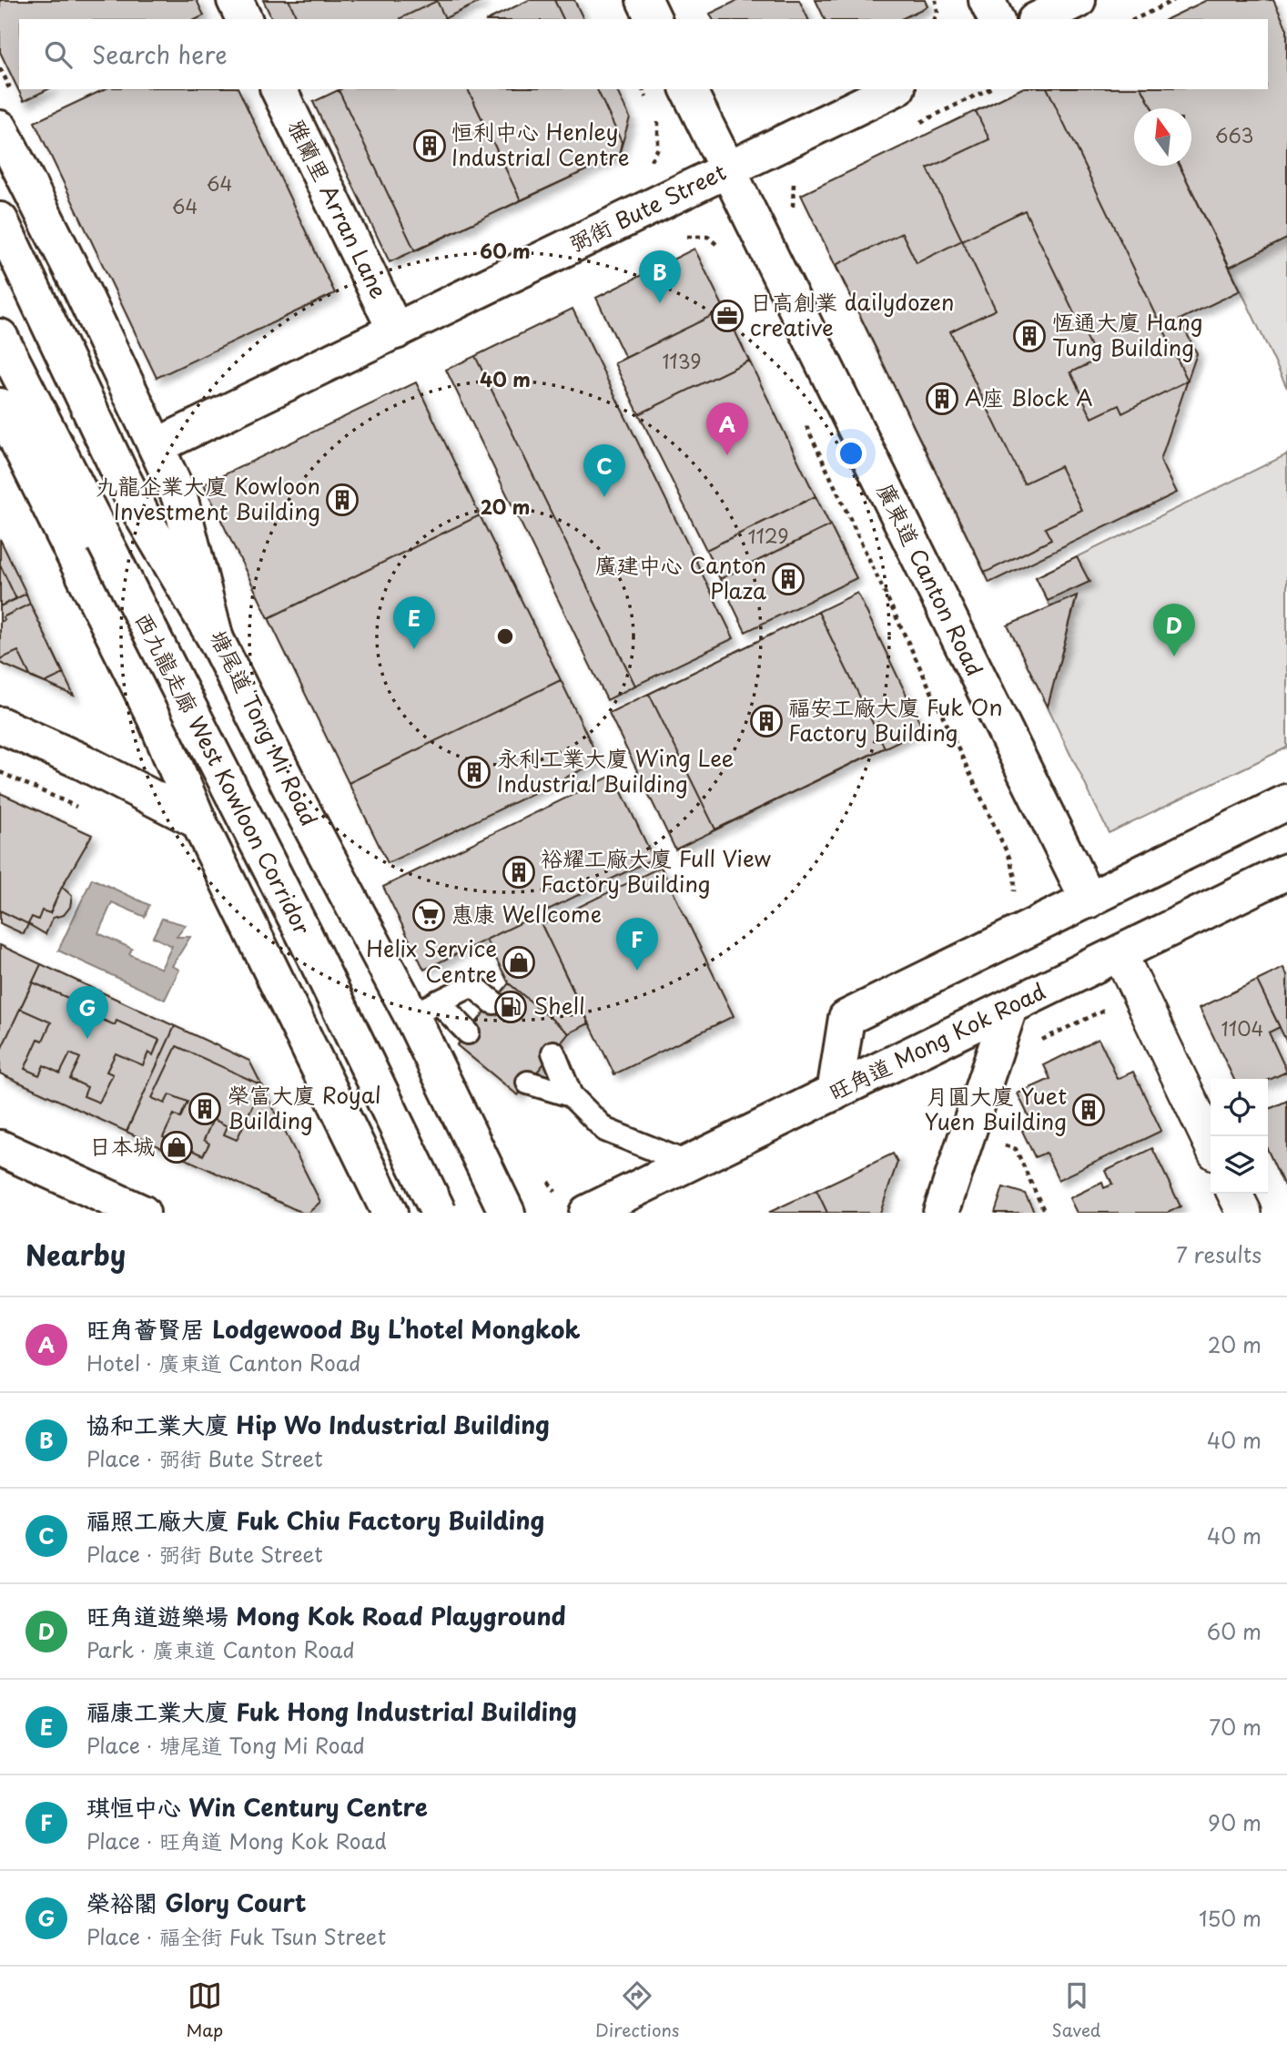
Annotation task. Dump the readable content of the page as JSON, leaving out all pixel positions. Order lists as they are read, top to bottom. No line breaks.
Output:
{"streets":{"main road":["弼街 Bute Street","雅蘭里 Arran Lane","廣東道 Canton Road","塘尾道 Tong Mi Road","西九龍走廊 West Kowloon Corridor","旺角道 Mong Kok Road"]},"crossings":[["弼街 Bute Street","雅蘭里 Arran Lane"],["弼街 Bute Street","廣東道 Canton Road"],["弼街 Bute Street","塘尾道 Tong Mi Road"]],"places":{"building":["恒利中心 Henley Industrial Centre","恆通大廈 Hang Tung Building","A座 Block A","九龍企業大廈 Kowloon Investment Building","廣建中心 Canton Plaza","福安工廠大廈 Fuk On Factory Building","永利工業大廈 Wing Lee Industrial Building","裕耀工廠大廈 Full View Factory Building","榮富大廈 Royal Building","月圓大廈 Yuet Yuen Building"],"office":["日高創業 dailydozen creative"],"supermarket":["惠康 Wellcome"],"shop":["Helix Service Centre","日本城"],"fuel station":["Shell"]},"house_numbers":["663","64","64","1139","1129","1104"],"north":"top","page":{"search":"Search here","pins":["B","A","C","E","D","F","G"],"heading":["Nearby","7 results"],"list":[{"mark":"A","name":"旺角薈賢居 Lodgewood By L’hotel Mongkok","note":"Hotel · 廣東道 Canton Road","value":"20 m"},{"mark":"B","name":"協和工業大廈 Hip Wo Industrial Building","note":"Place · 弼街 Bute Street","value":"40 m"},{"mark":"C","name":"福照工廠大廈 Fuk Chiu Factory Building","note":"Place · 弼街 Bute Street","value":"40 m"},{"mark":"D","name":"旺角道遊樂場 Mong Kok Road Playground","note":"Park · 廣東道 Canton Road","value":"60 m"},{"mark":"E","name":"福康工業大廈 Fuk Hong Industrial Building","note":"Place · 塘尾道 Tong Mi Road","value":"70 m"},{"mark":"F","name":"琪恒中心 Win Century Centre","note":"Place · 旺角道 Mong Kok Road","value":"90 m"},{"mark":"G","name":"榮裕閣 Glory Court","note":"Place · 福全街 Fuk Tsun Street","value":"150 m"}],"nav":["Map","Directions","Saved"]},"rings":["60 m","40 m","20 m"]}
